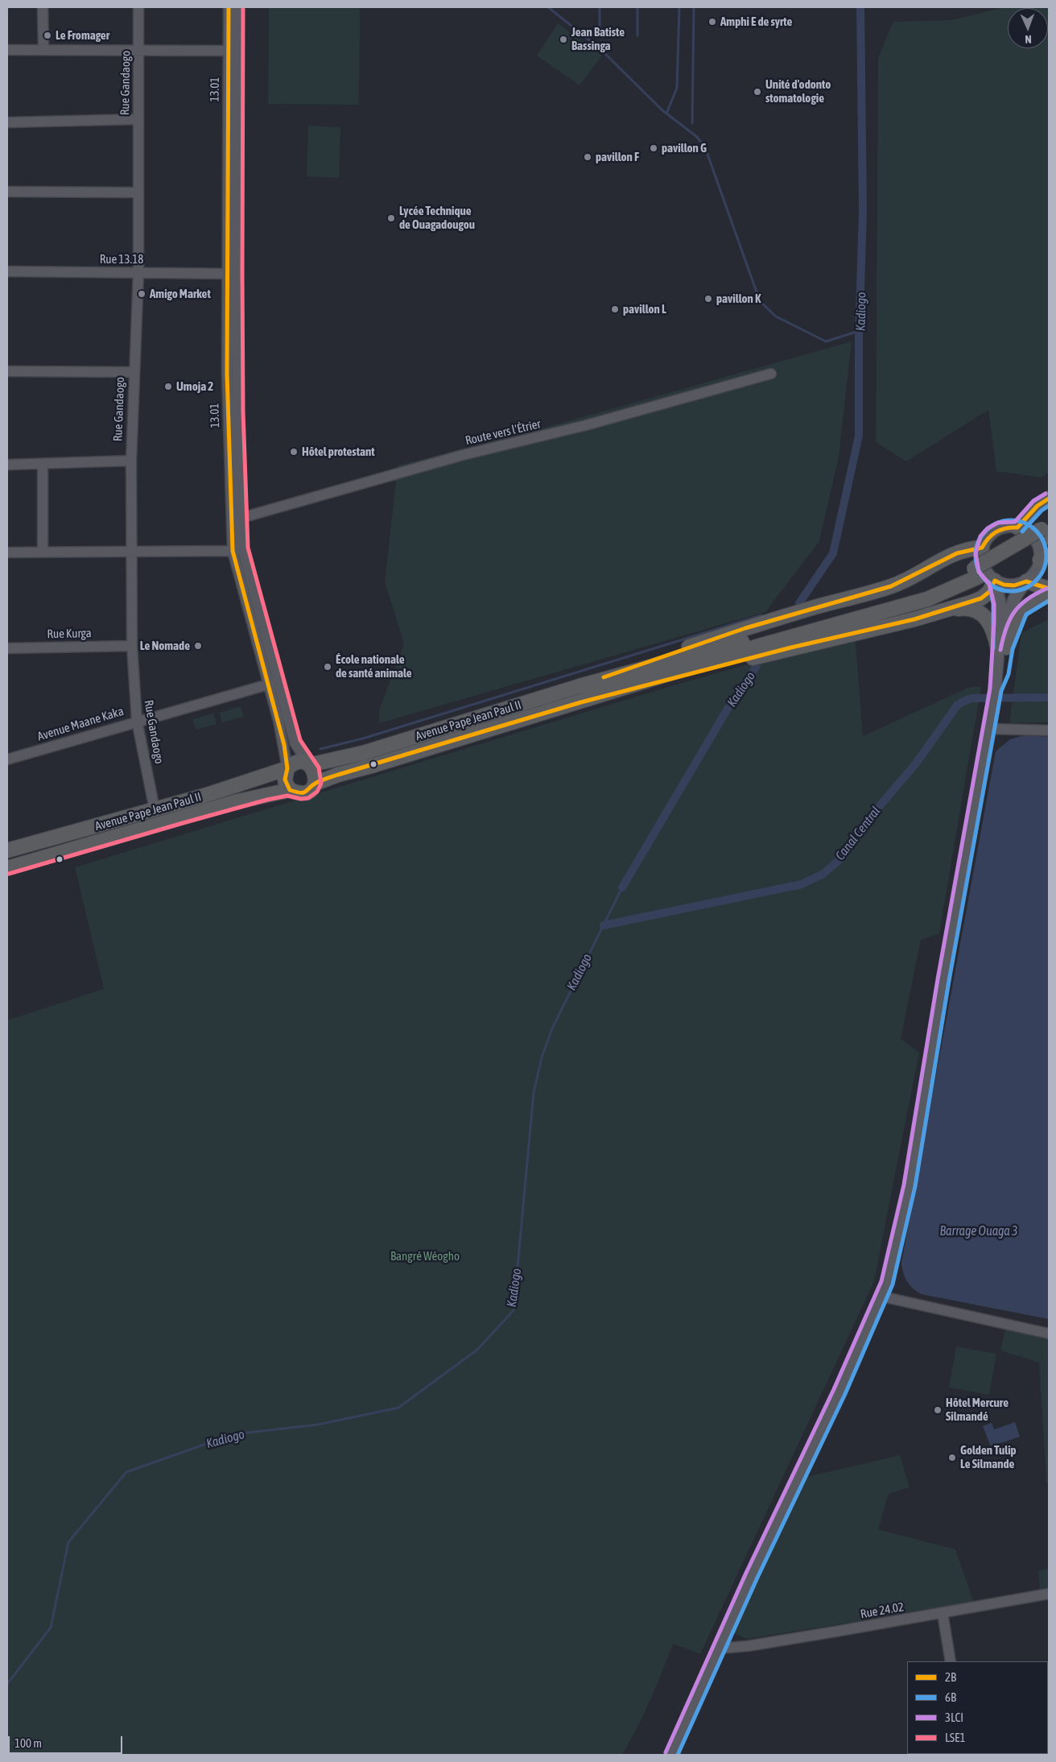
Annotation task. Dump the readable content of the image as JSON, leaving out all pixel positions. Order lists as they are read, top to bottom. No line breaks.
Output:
{"streets":{"highway":["Avenue Pape Jean Paul II"],"street":["Rue Gandaogo","13.01","Rue 13.18","Route vers l'Étrier","Rue Kurga","Avenue Maane Kaka","Rue 24.02"]},"crossings":[["Rue Gandaogo","Rue 13.18"],["Rue Gandaogo","Rue Kurga"],["Rue Gandaogo","Avenue Pape Jean Paul II"],["Rue Gandaogo","Avenue Maane Kaka"],["13.01","Rue 13.18"],["13.01","Route vers l'Étrier"],["13.01","Avenue Pape Jean Paul II"],["13.01","Avenue Maane Kaka"]],"water":["Kadiogo","Canal Central","Barrage Ouaga 3"],"parks":["Bangré Wéogho"],"places":["Amphi E de syrte","Le Fromager","Jean Batiste Bassinga","Unité d'odonto stomatologie","pavillon G","pavillon F","Lycée Technique de Ouagadougou","Amigo Market","pavillon K","pavillon L","Umoja 2","Hôtel protestant","Le Nomade","École nationale de santé animale","Hôtel Mercure Silmandé","Golden Tulip Le Silmande"],"lines":["transit line 2B","transit line LSE1","transit line 3LCI","transit line 6B"],"legend":["2B","6B","3LCI","LSE1"],"scale_bar":"100 m","north":"bottom"}
